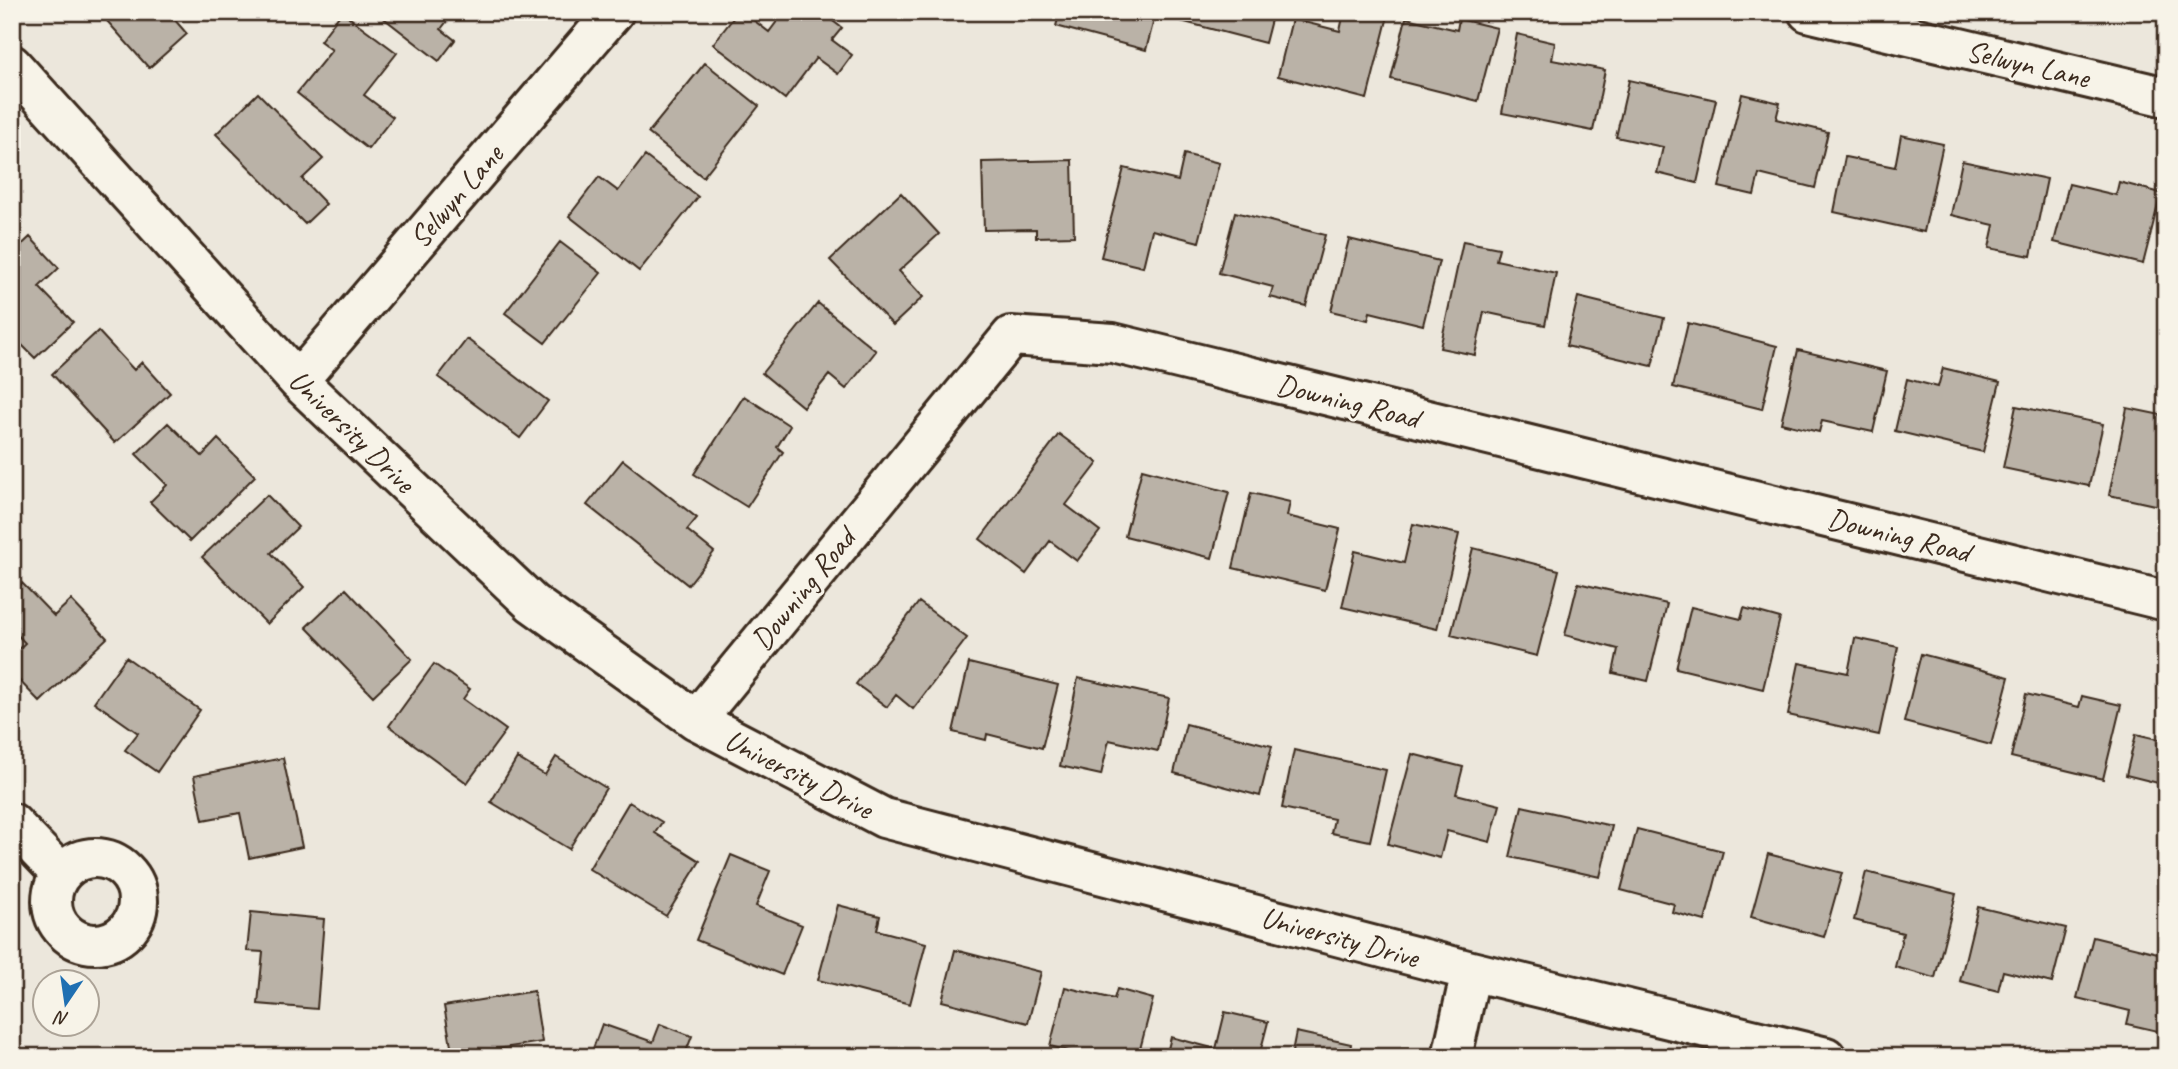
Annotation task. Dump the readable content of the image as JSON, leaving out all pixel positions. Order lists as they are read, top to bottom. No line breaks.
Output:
{"streets":{"street":["Selwyn Lane","Downing Road","University Drive"]},"crossings":[["Selwyn Lane","University Drive"],["Downing Road","University Drive"]],"north":"bottom"}
